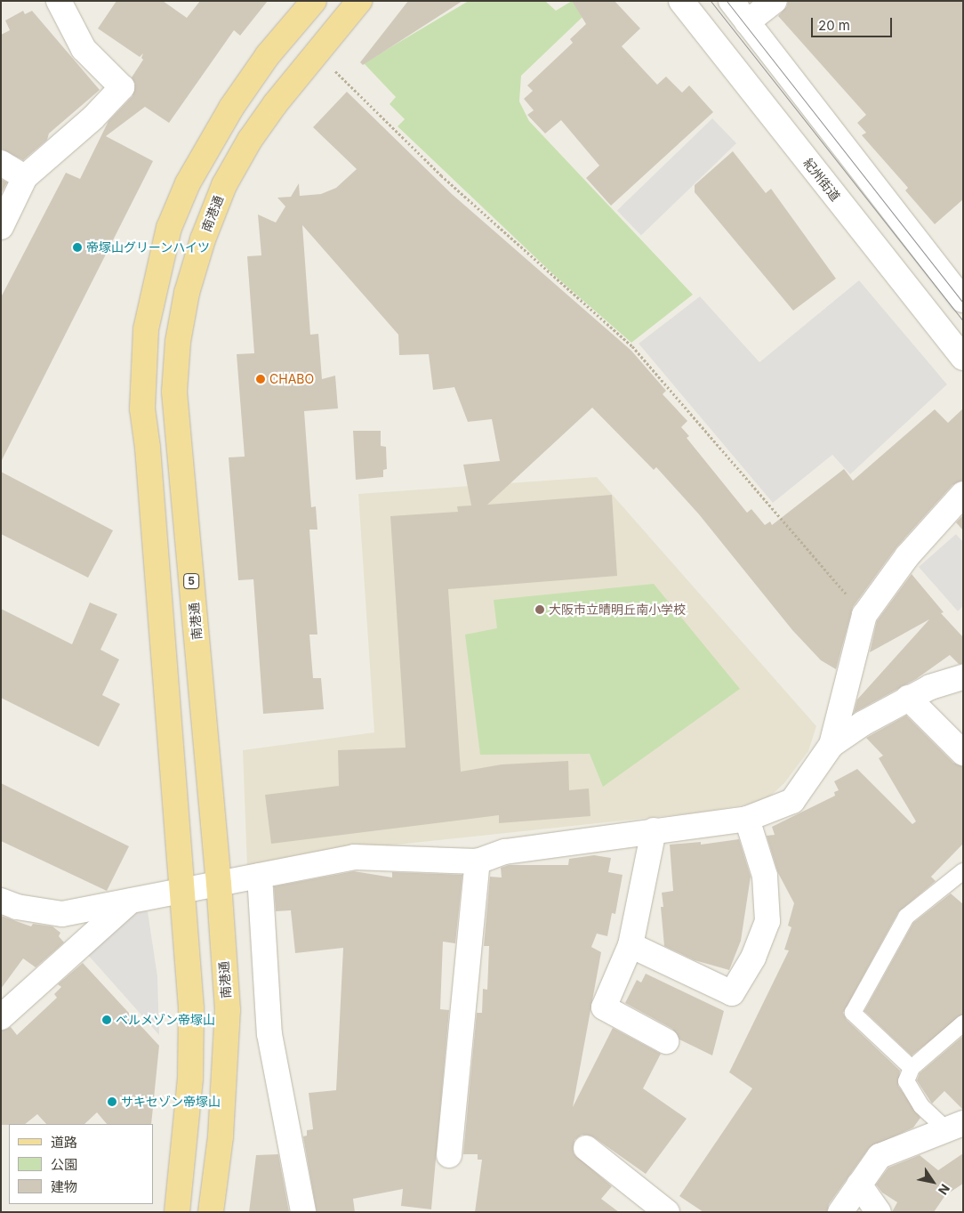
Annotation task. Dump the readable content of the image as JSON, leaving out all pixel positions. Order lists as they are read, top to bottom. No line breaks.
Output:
{"streets":{"main road":["南港通","5"],"street":["紀州街道"]},"places":["帝塚山グリーンハイツ","CHABO","大阪市立晴明丘南小学校","ベルメゾン帝塚山","サキセゾン帝塚山"],"legend":["道路","公園","建物"],"scale_bar":"20 m","north":"bottom right"}
